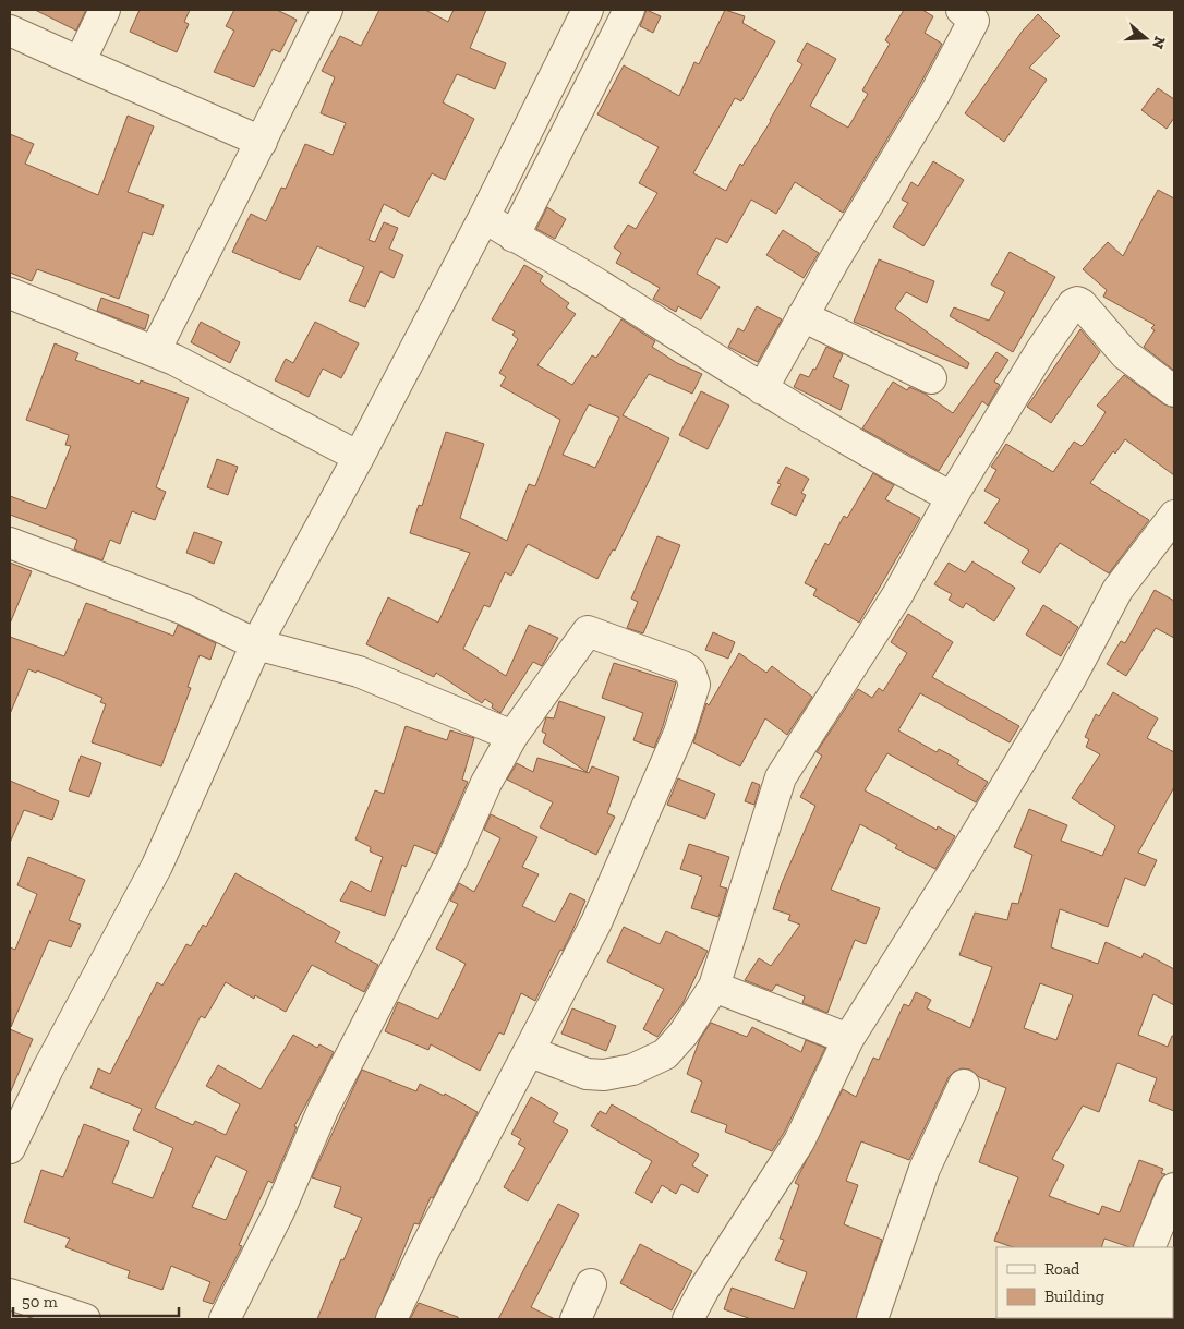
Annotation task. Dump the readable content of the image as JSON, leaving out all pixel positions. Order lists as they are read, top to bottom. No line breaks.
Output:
{"legend":["Road","Building"],"scale_bar":"50 m","north":"right"}
